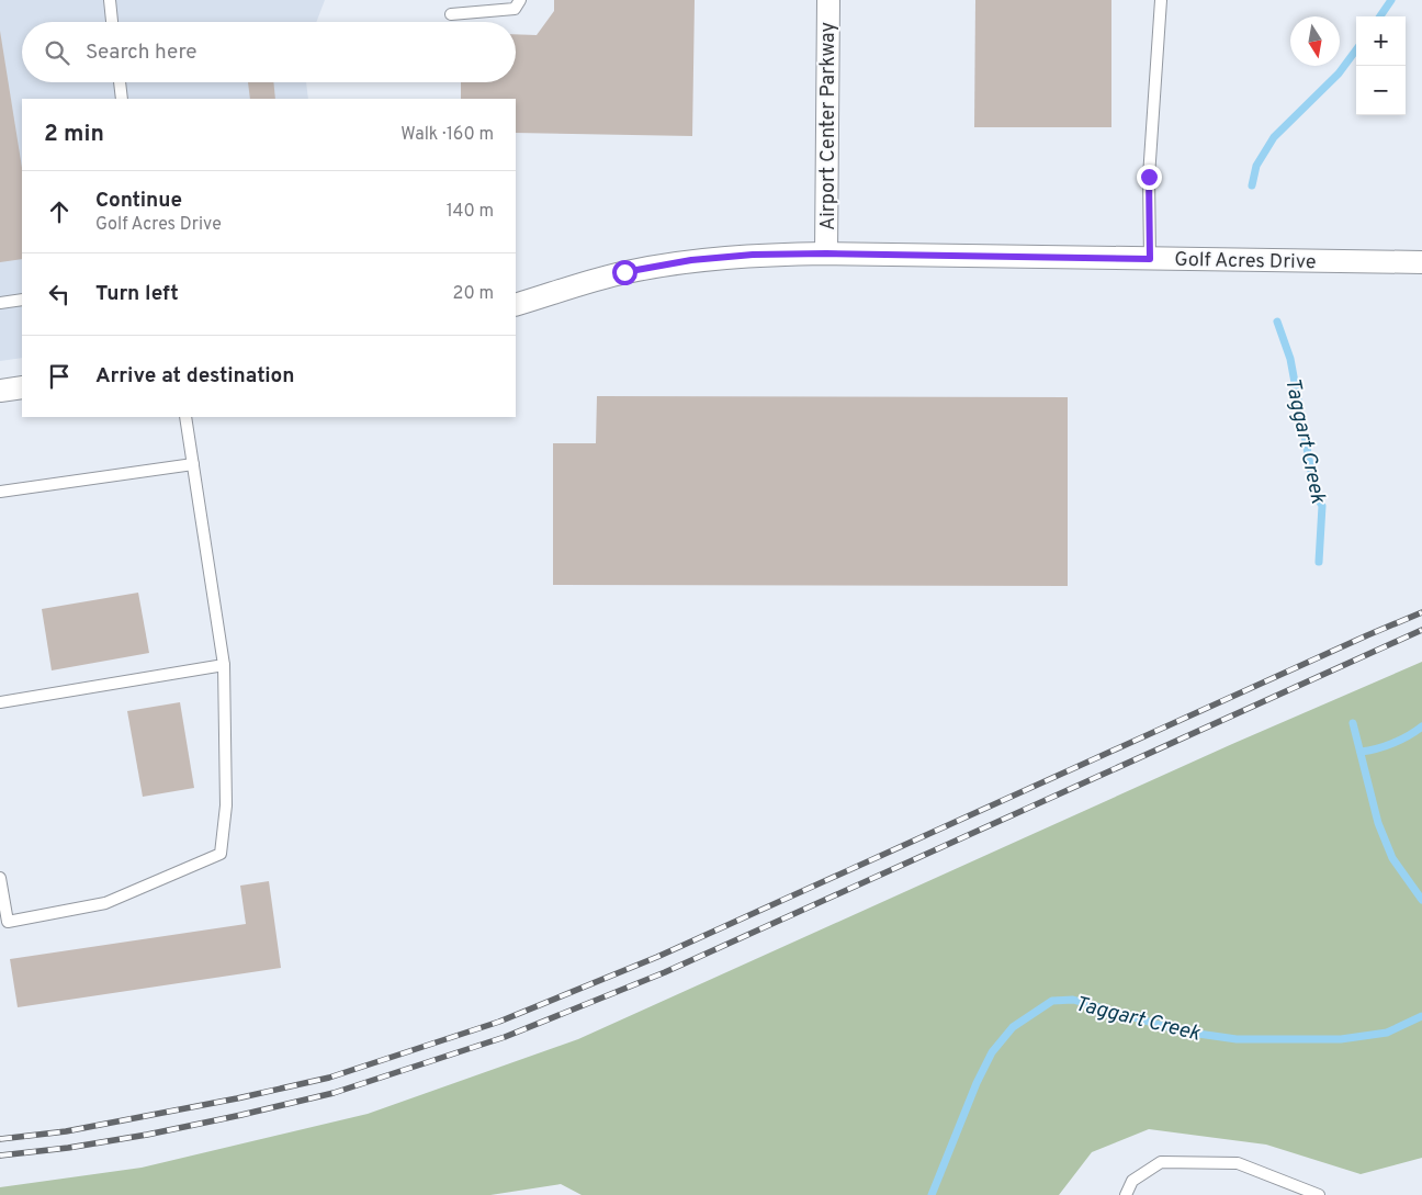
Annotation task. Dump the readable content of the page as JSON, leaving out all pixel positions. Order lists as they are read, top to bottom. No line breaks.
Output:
{"streets":{"street":["Airport Center Parkway","Golf Acres Drive"]},"crossings":[["Airport Center Parkway","Golf Acres Drive"]],"water":["Taggart Creek"],"north":"bottom","page":{"map_buttons":["+","−"],"search":"Search here","heading":["2 min","Walk · 160 m"],"list":[["Continue","Golf Acres Drive","140 m"],["Turn left","20 m"],"Arrive at destination"]}}
